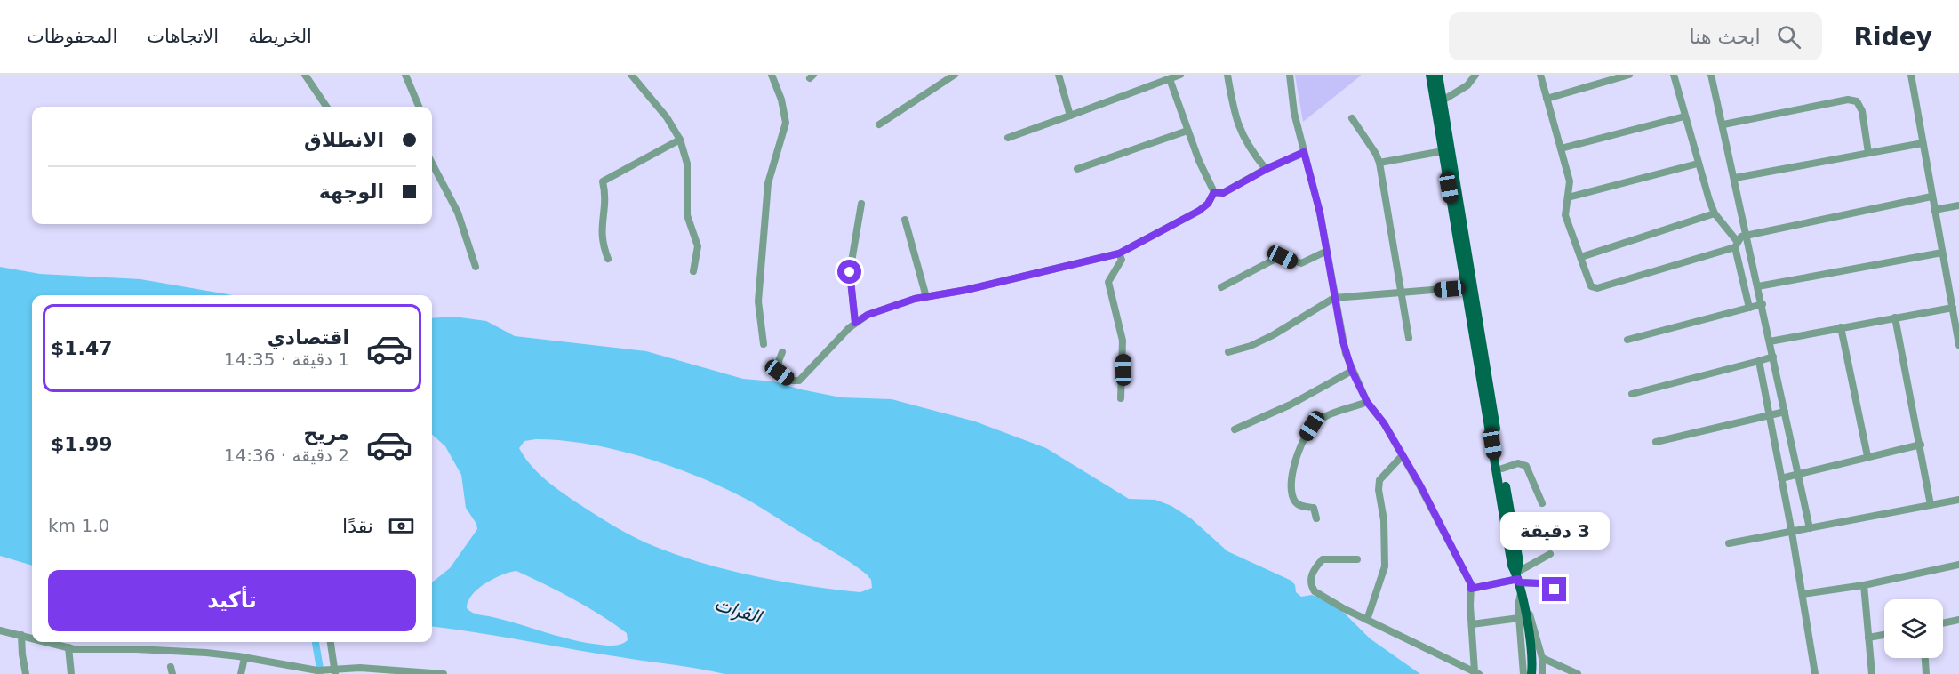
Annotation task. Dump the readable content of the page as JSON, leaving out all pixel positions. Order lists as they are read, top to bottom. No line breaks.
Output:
{"water":["الفرات"],"page":{"header":"Ridey","search":"ابحث هنا","nav":["الخريطة","الاتجاهات","المحفوظات"],"banner":["الانطلاق","الوجهة"],"list":[{"name":"اقتصادي","note":"1 دقيقة · 14:35","value":"$1.47"},{"name":"مريح","note":"2 دقيقة · 14:36","value":"$1.99"}],"pay":["نقدًا","1.0 km"],"bubble":"3 دقيقة","buttons":"تأكيد"}}
